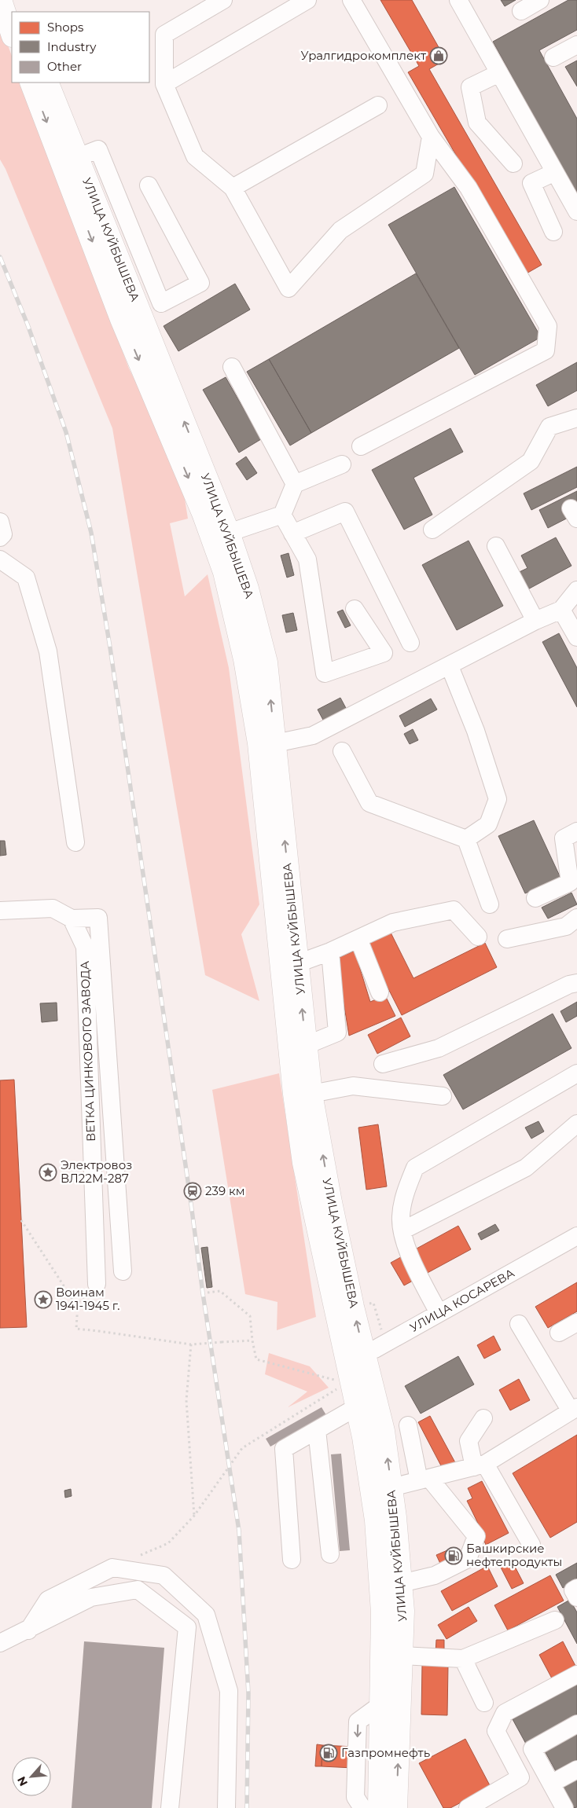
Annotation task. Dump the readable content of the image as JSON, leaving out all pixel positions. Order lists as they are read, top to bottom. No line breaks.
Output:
{"streets":{"main road":["УЛИЦА КУЙБЫШЕВА"],"street":["ВЕТКА ЦИНКОВОГО ЗАВОДА","УЛИЦА КОСАРЕВА"]},"crossings":[["УЛИЦА КУЙБЫШЕВА","УЛИЦА КОСАРЕВА"]],"places":{"shop":["Уралгидрокомплект"],"place":["Электровоз ВЛ22М-287","Воинам 1941-1945 г."],"station":["239 км"],"fuel station":["Башкирские нефтепродукты","Газпромнефть"]},"legend":["Shops","Industry","Other"],"north":"bottom left"}
